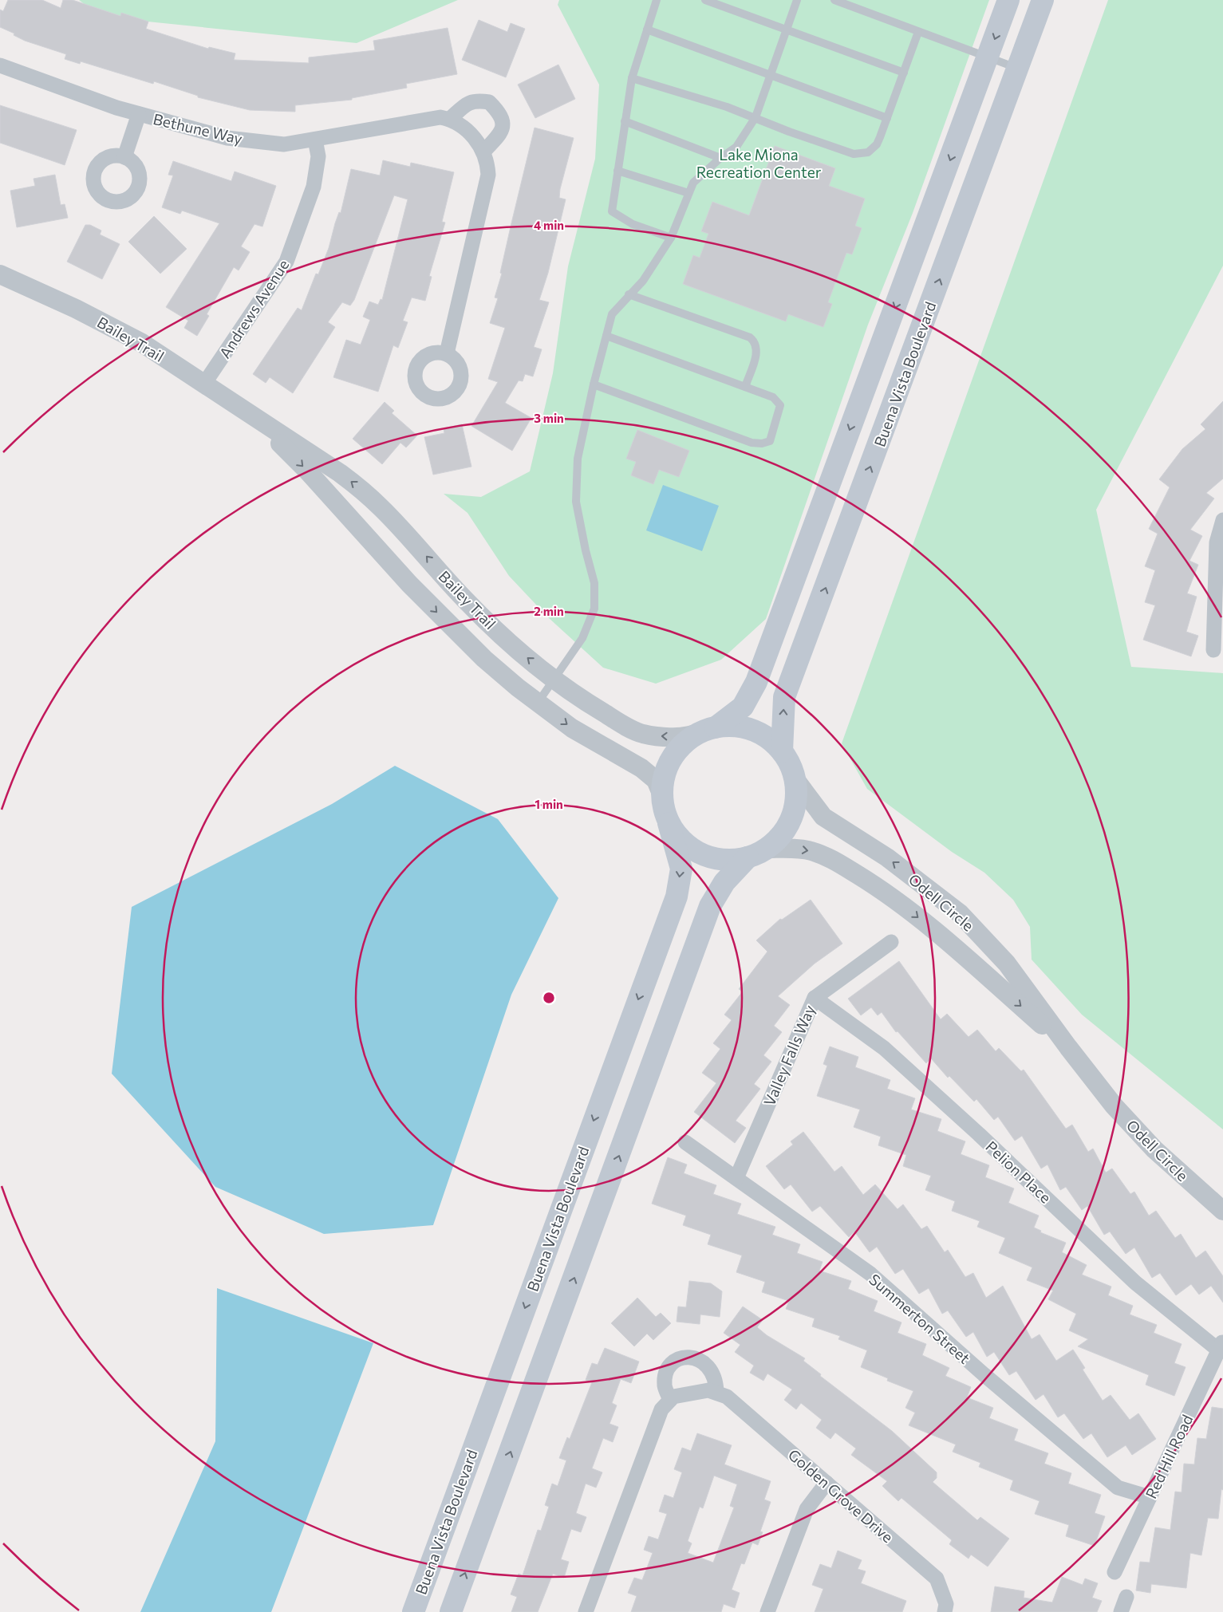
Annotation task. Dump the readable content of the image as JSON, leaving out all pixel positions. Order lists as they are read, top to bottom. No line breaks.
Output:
{"streets":{"main road":["Buena Vista Boulevard"],"street":["Bethune Way","Andrews Avenue","Bailey Trail","Odell Circle","Valley Falls Way","Pelion Place","Summerton Street","Red Hill Road","Golden Grove Drive"]},"crossings":[["Bethune Way","Andrews Avenue"],["Andrews Avenue","Bailey Trail"],["Bailey Trail","Buena Vista Boulevard"],["Bailey Trail","Odell Circle"],["Buena Vista Boulevard","Odell Circle"],["Valley Falls Way","Pelion Place"],["Valley Falls Way","Summerton Street"],["Pelion Place","Red Hill Road"],["Summerton Street","Red Hill Road"]],"parks":["Lake Miona Recreation Center"],"rings":["4 min","3 min","2 min","1 min"]}
